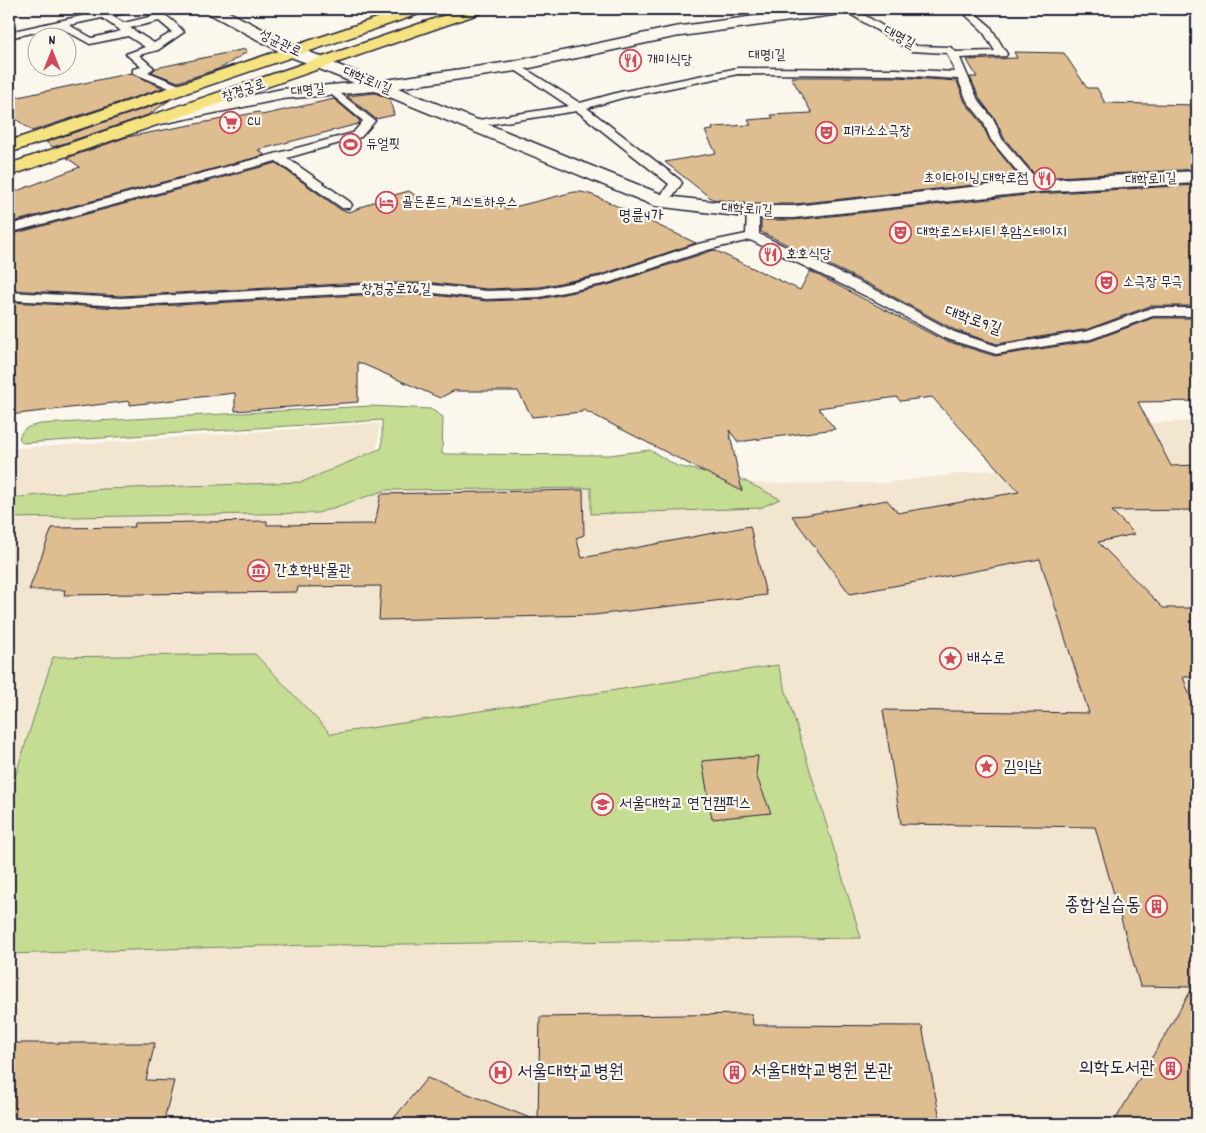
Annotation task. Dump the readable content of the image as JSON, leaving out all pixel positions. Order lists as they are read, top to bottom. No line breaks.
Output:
{"streets":{"main road":["창경궁로"],"street":["대명길","성균관로","대학로11길"],"lane":["대명1길","창경궁로26길","대학로9길"]},"crossings":[["대명길","대학로11길"],["대명길","창경궁로"],["성균관로","대학로11길"],["성균관로","창경궁로"],["대명1길","대학로11길"],["대학로11길","창경궁로"],["창경궁로26길","대학로9길"]],"districts":["명륜4가"],"places":{"restaurant":["개미식당","초이다이닝 대학로점","호호식당"],"supermarket":["CU"],"theatre":["피카소소극장","대학로스타시티 후암스테이지","소극장 무극"],"sports":["듀얼핏"],"hotel":["골든폰드 게스트하우스"],"museum":["간호학박물관"],"place":["배수로","김익남"],"school or university":["서울대학교 연건캠퍼스"],"building":["종합실습동","의학도서관","서울대학교병원 본관"],"hospital":["서울대학교병원"]},"north":"top"}
